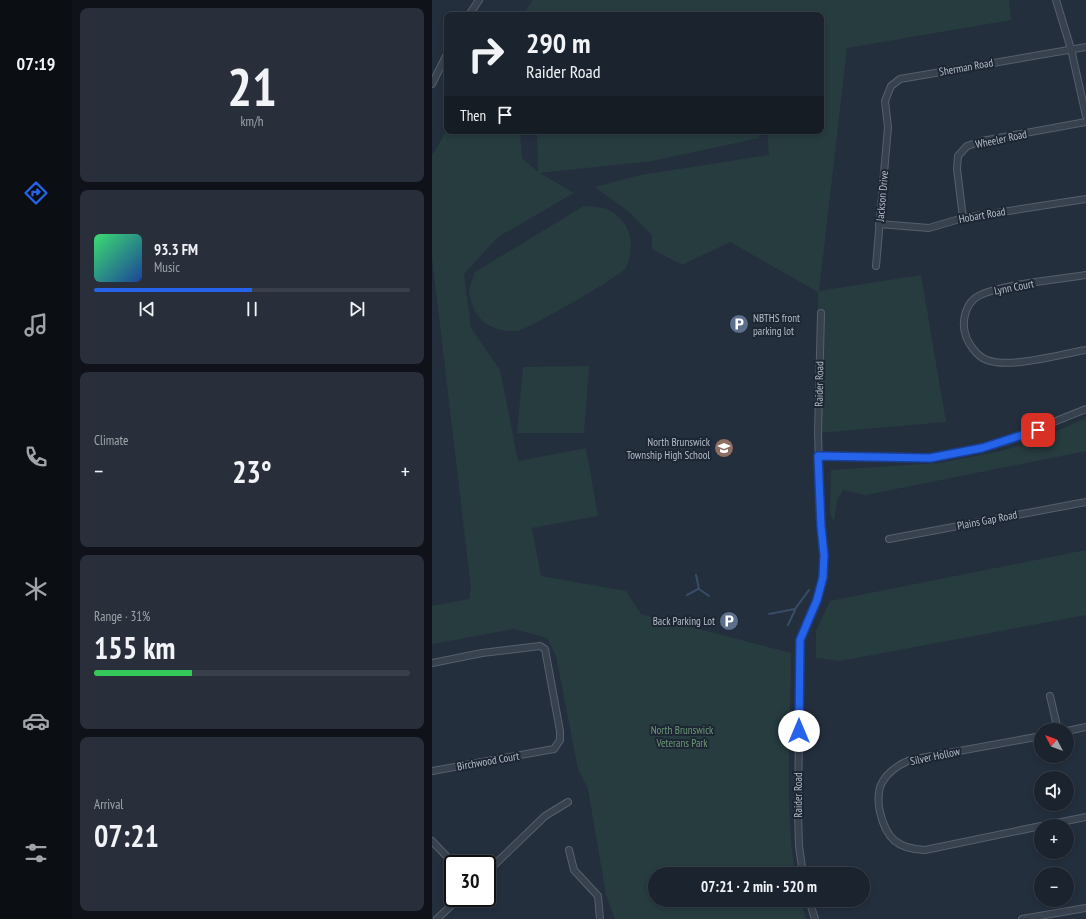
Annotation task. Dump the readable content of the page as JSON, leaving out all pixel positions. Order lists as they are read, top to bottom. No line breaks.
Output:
{"streets":{"street":["Sherman Road","Wheeler Road","Jackson Drive","Hobart Road","Lynn Court","Raider Road","Plains Gap Road","Silver Hollow","Birchwood Court"]},"crossings":[["Sherman Road","Jackson Drive"],["Wheeler Road","Hobart Road"],["Jackson Drive","Hobart Road"]],"parks":["North Brunswick Veterans Park"],"places":{"parking":["NBTHS front parking lot","Back Parking Lot"],"school or university":["North Brunswick Township High School"]},"north":"top left","page":{"tabs":"07:19","tile":[["21","km/h"],"Climate",["Range · 31%","155 km"],["Arrival","07:21"]],"turn":["290 m","Raider Road"],"then":"Then","song":["93.3 FM","Music"],"heat":["−","23°","+"],"map_buttons":["+","−"],"limit":"30","trip":"07:21 · 2 min · 520 m"}}
